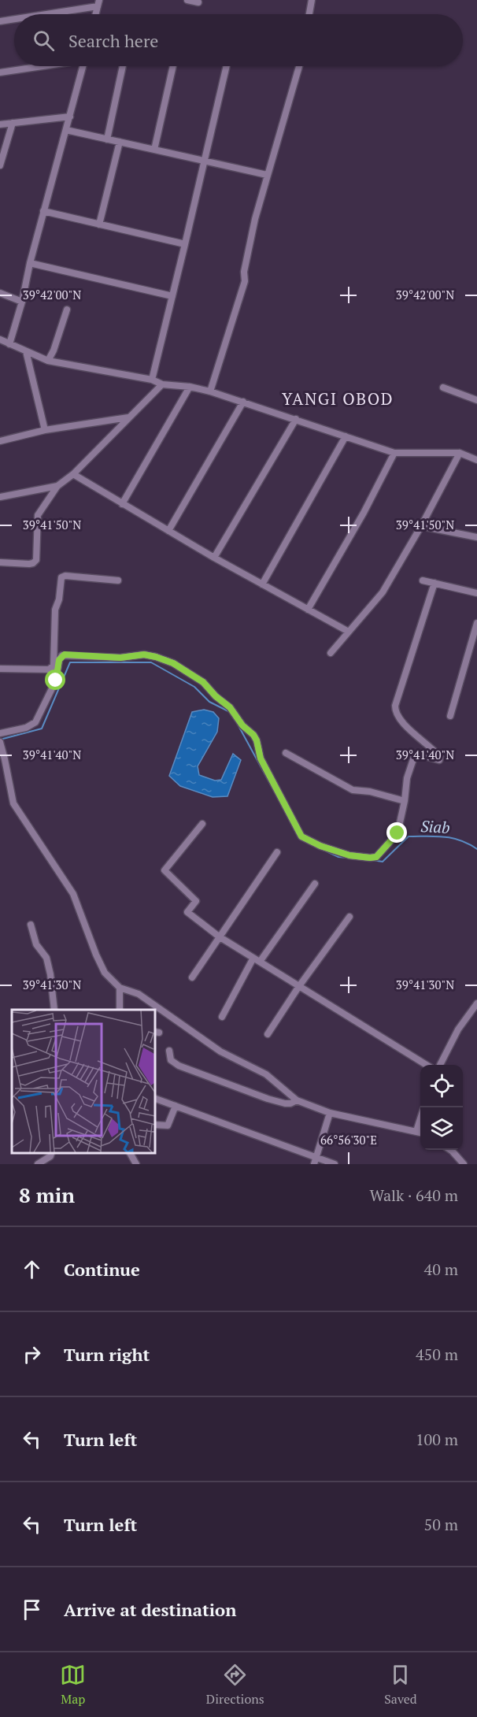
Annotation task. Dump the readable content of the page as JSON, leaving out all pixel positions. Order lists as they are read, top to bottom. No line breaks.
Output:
{"districts":["YANGI OBOD"],"water":["Siab"],"page":{"search":"Search here","heading":["8 min","Walk · 640 m"],"list":[["Continue","40 m"],["Turn right","450 m"],["Turn left","100 m"],["Turn left","50 m"],"Arrive at destination"],"nav":["Map","Directions","Saved"]},"coordinates":["39°42'00\"N","39°41'50\"N","39°41'40\"N","39°41'30\"N","66°56'30\"E"]}
